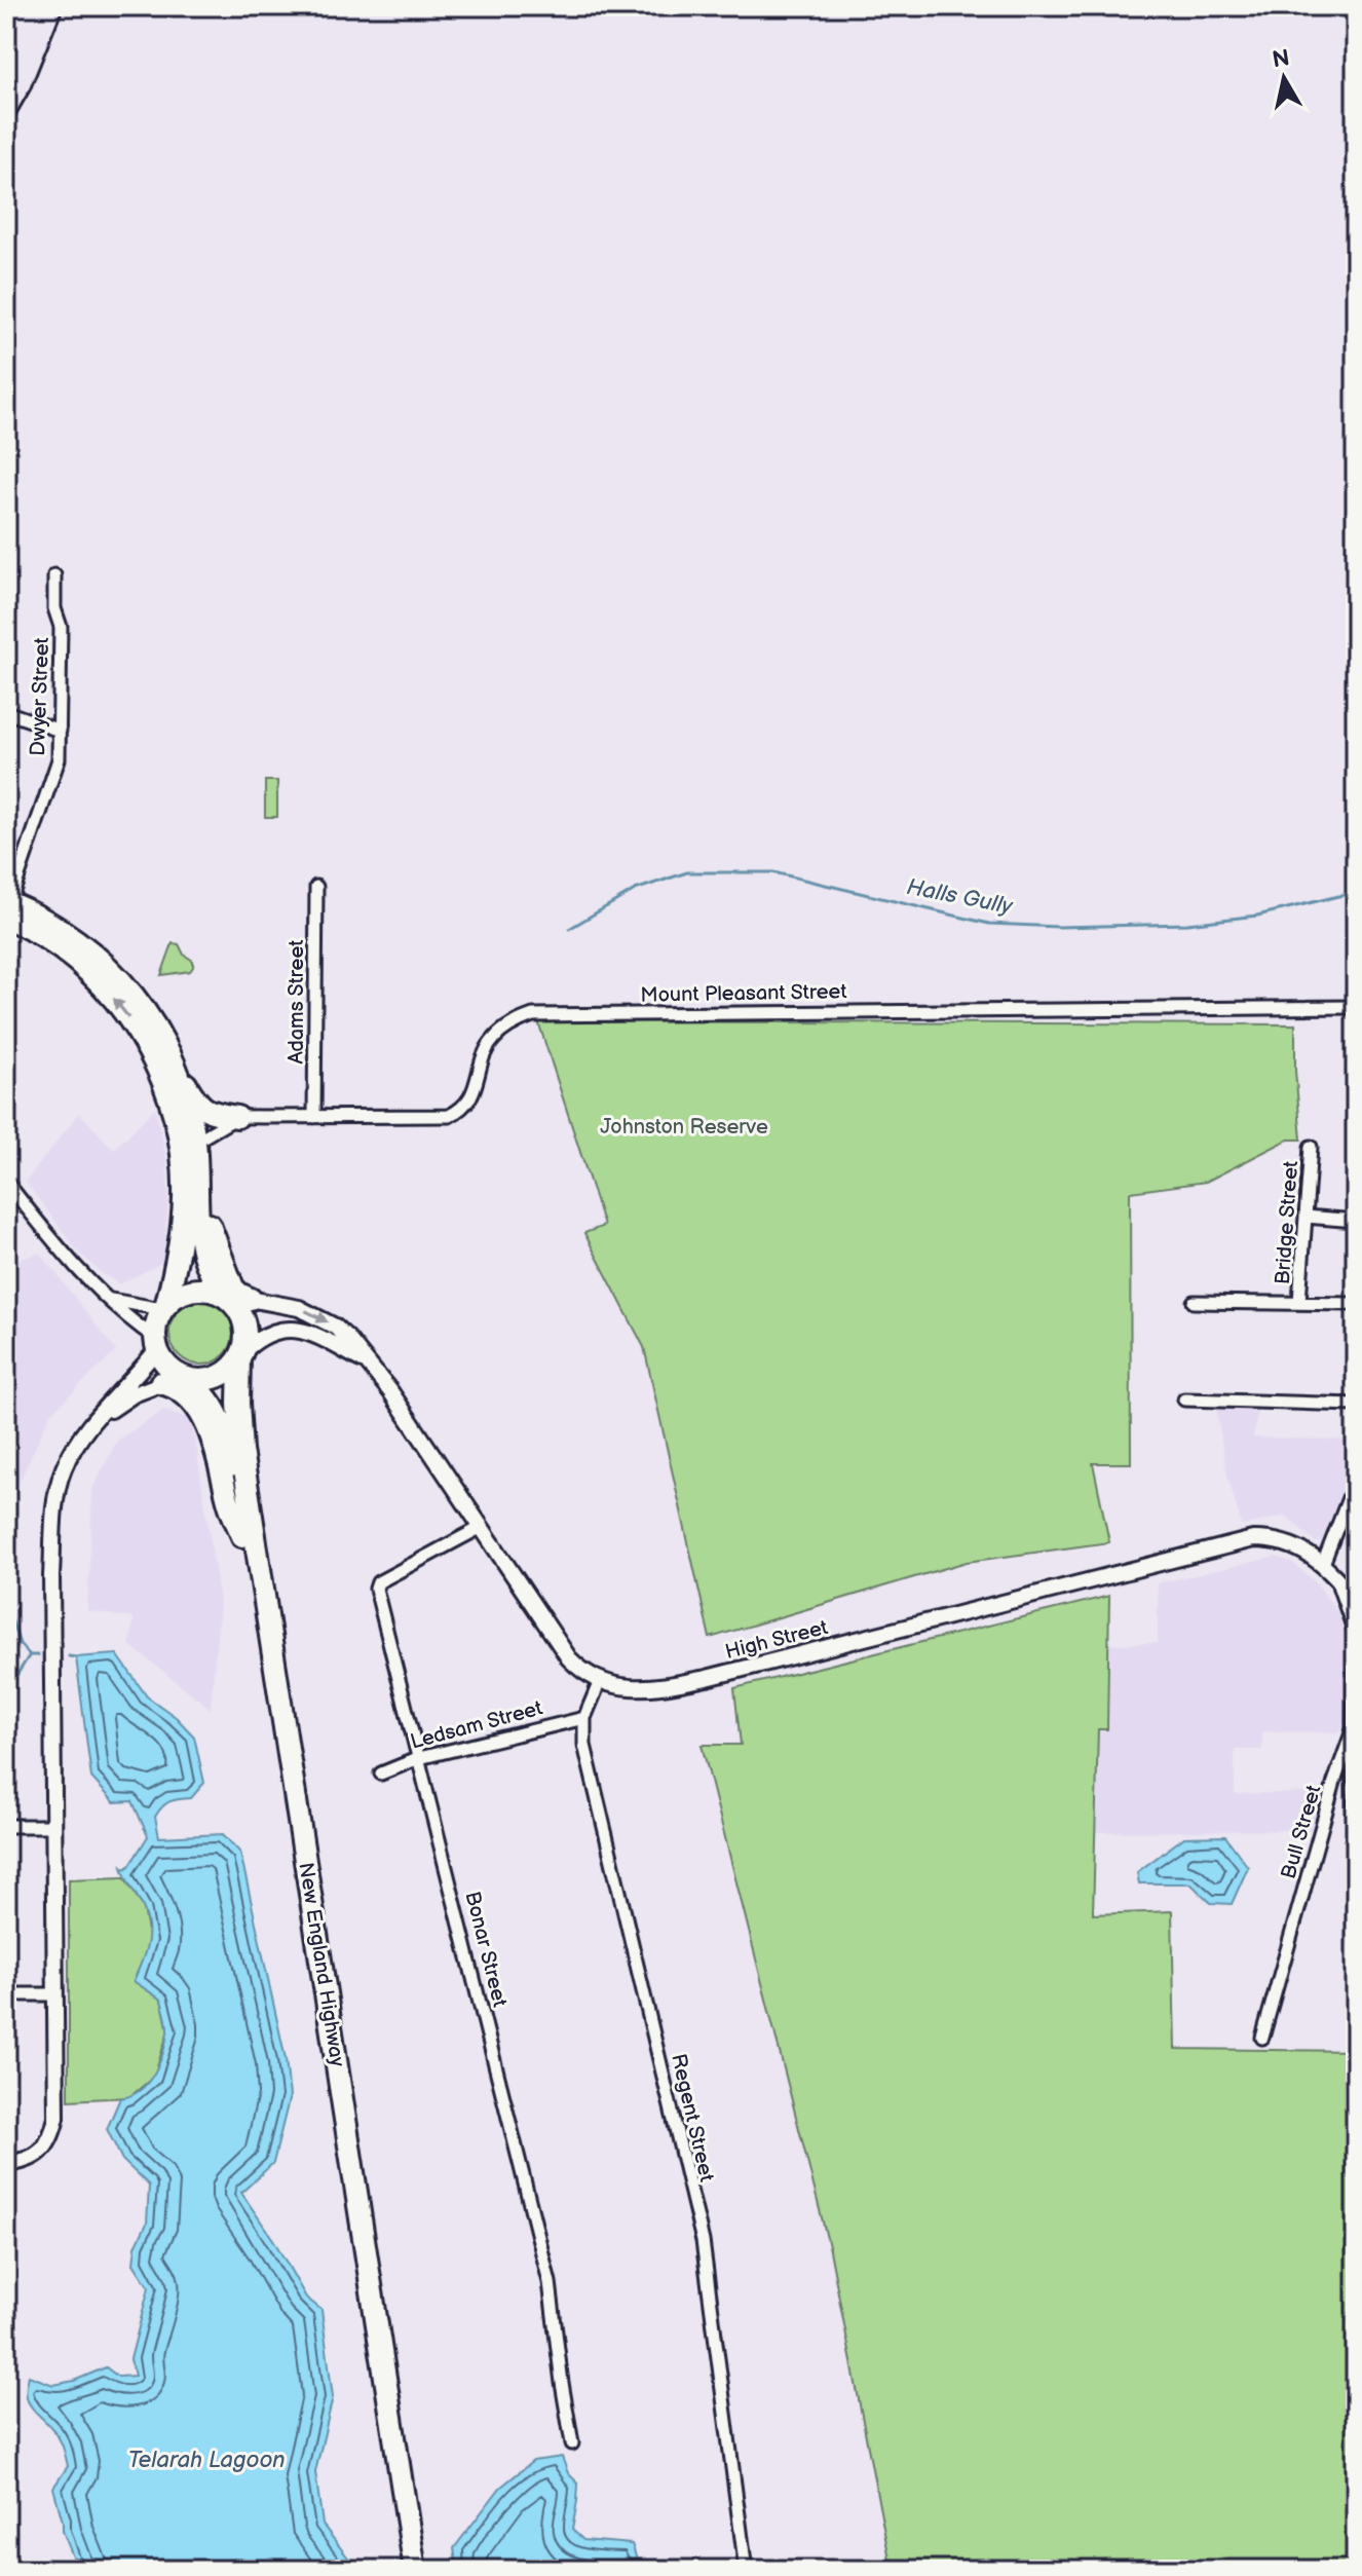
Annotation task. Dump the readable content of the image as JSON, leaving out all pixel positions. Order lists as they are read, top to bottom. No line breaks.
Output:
{"streets":{"highway":["New England Highway"],"main road":["High Street"],"street":["Dwyer Street","Mount Pleasant Street","Adams Street","Bridge Street","Ledsam Street","Bull Street","Bonar Street","Regent Street"]},"crossings":[["Mount Pleasant Street","Adams Street"],["High Street","Bull Street"],["High Street","Bonar Street"],["High Street","New England Highway"],["High Street","Regent Street"],["Ledsam Street","Bonar Street"],["Ledsam Street","Regent Street"]],"water":["Halls Gully","Telarah Lagoon"],"parks":["Johnston Reserve"],"north":"top"}
